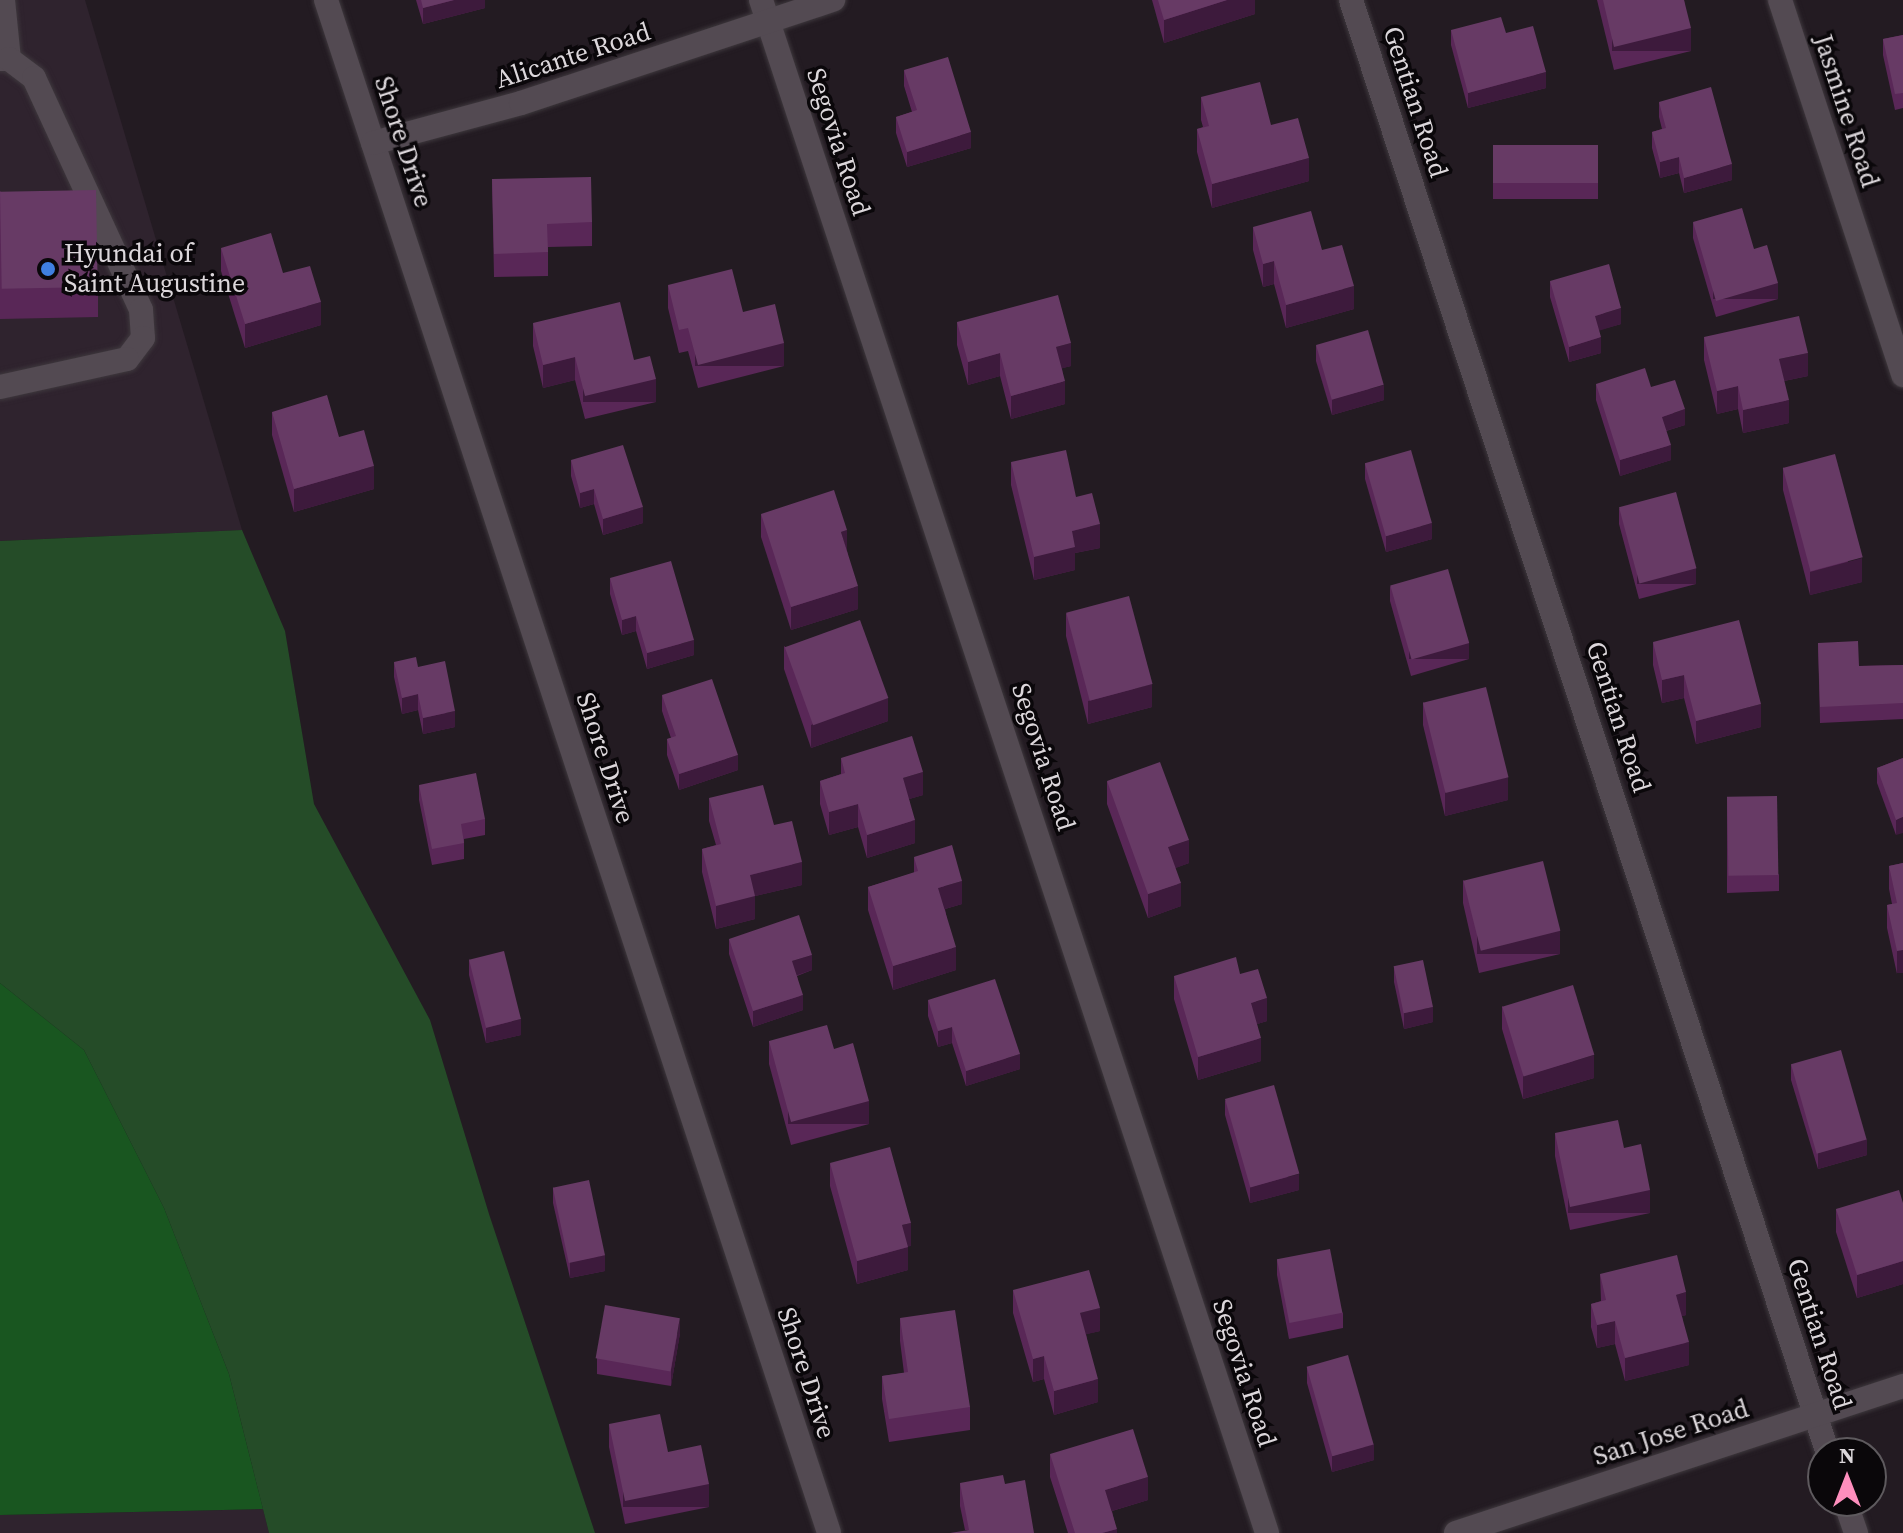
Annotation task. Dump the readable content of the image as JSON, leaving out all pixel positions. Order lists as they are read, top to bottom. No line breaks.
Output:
{"streets":{"street":["Alicante Road","Gentian Road","Jasmine Road","Shore Drive","Segovia Road","San Jose Road"]},"crossings":[["Alicante Road","Shore Drive"],["Alicante Road","Segovia Road"],["Gentian Road","San Jose Road"]],"places":["Hyundai of Saint Augustine"],"north":"top"}
